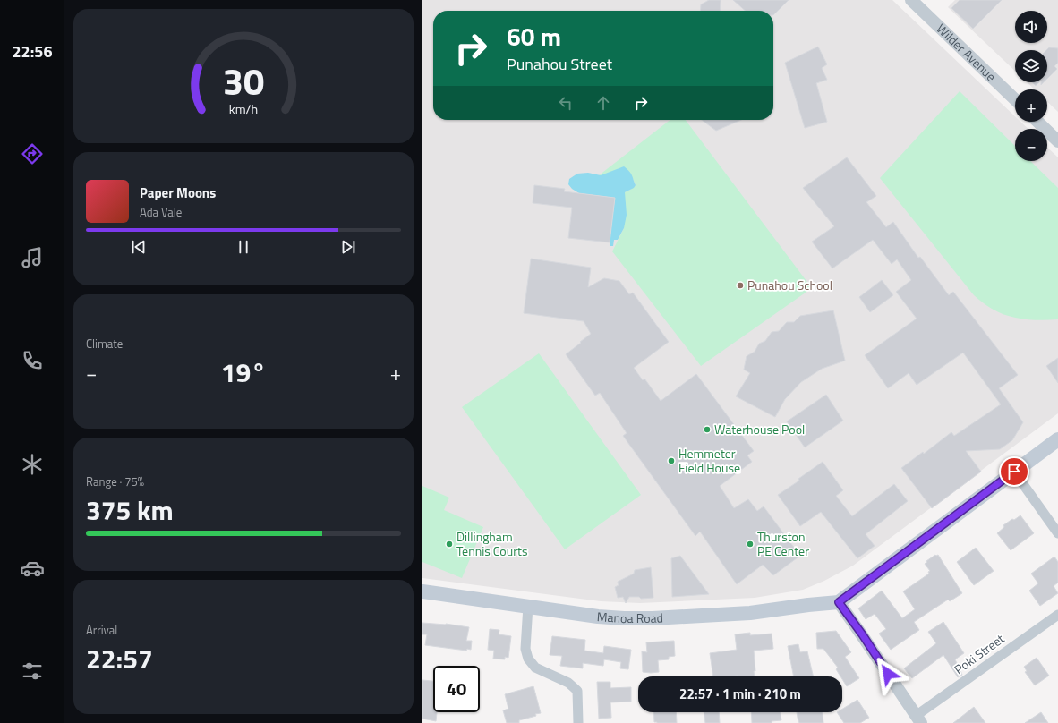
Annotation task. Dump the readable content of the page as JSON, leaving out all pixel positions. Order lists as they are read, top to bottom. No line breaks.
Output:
{"streets":{"main road":["Manoa Road"],"street":["Wilder Avenue","Poki Street"]},"places":["Punahou School","Waterhouse Pool","Hemmeter Field House","Dillingham Tennis Courts","Thurston PE Center"],"page":{"tabs":"22:56","map_buttons":["+","−"],"turn":["60 m","Punahou Street"],"song":["Paper Moons","Ada Vale"],"tile":["Climate",["Range · 75%","375 km"],["Arrival","22:57"]],"heat":["−","19°","+"],"limit":"40","trip":"22:57 · 1 min · 210 m","gauge":["30","km/h"]}}
